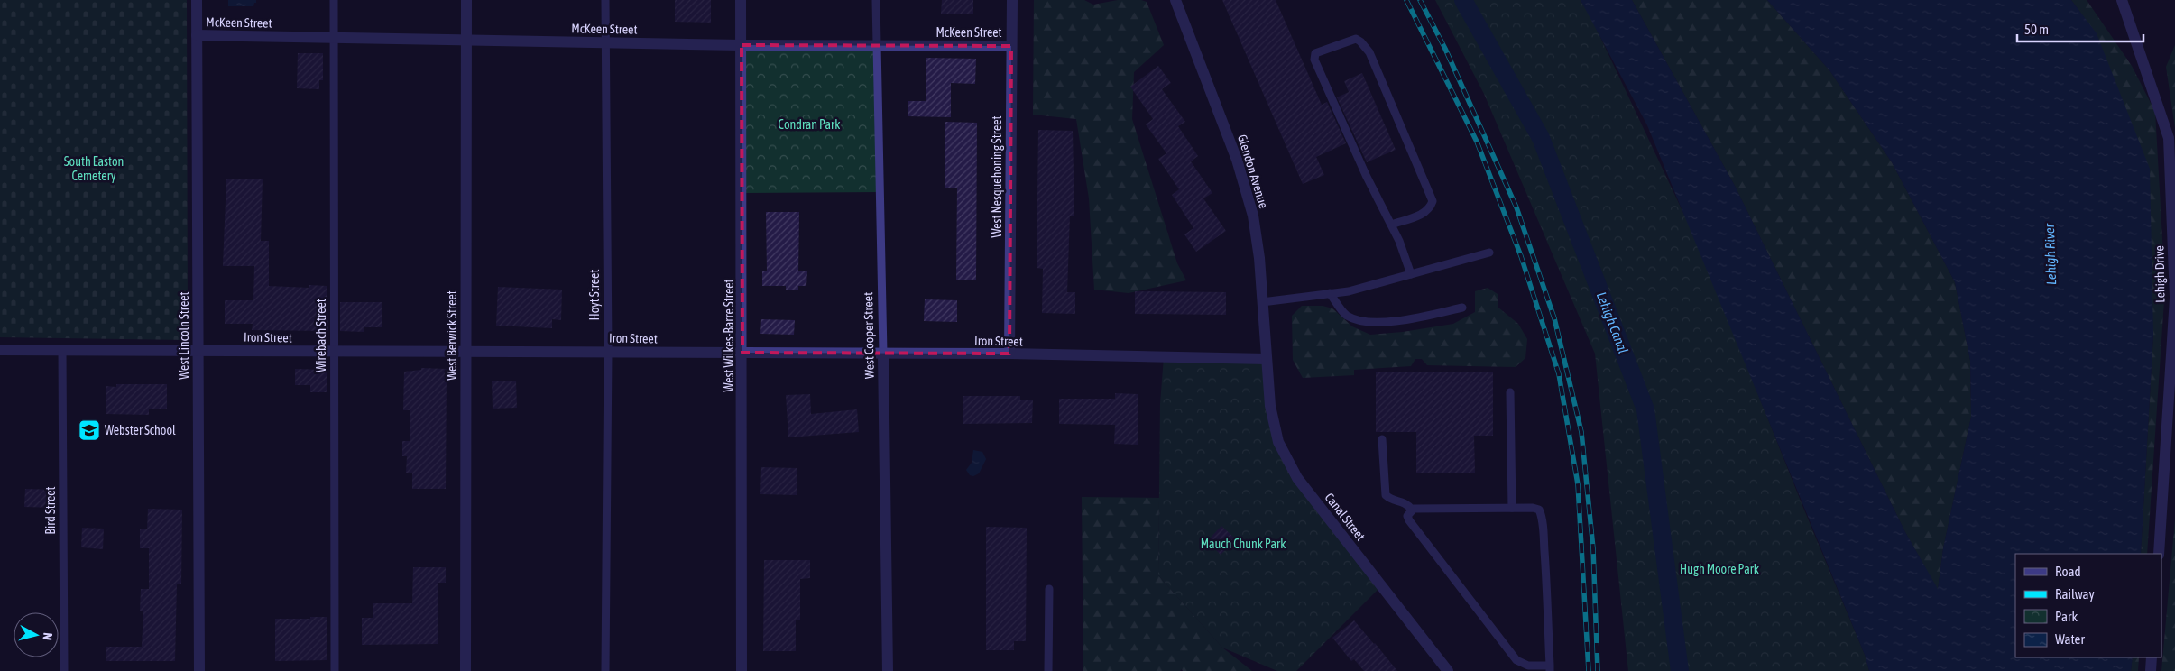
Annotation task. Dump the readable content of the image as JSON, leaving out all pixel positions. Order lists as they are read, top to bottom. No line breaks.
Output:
{"streets":{"street":["McKeen Street","Glendon Avenue","West Nesquehoning Street","Lehigh Drive","West Lincoln Street","West Berwick Street","West Wilkes-Barre Street","West Cooper Street","Iron Street","Canal Street"],"lane":["Hoyt Street","Wirebach Street","Bird Street"]},"crossings":[["McKeen Street","West Nesquehoning Street"],["McKeen Street","Hoyt Street"],["McKeen Street","West Lincoln Street"],["McKeen Street","Wirebach Street"],["McKeen Street","West Berwick Street"],["McKeen Street","West Wilkes-Barre Street"],["McKeen Street","West Cooper Street"],["Glendon Avenue","Iron Street"],["Glendon Avenue","Canal Street"],["West Nesquehoning Street","Iron Street"],["Hoyt Street","Iron Street"],["West Lincoln Street","Iron Street"],["Wirebach Street","Iron Street"],["West Berwick Street","Iron Street"],["West Wilkes-Barre Street","Iron Street"],["West Cooper Street","Iron Street"],["Iron Street","Bird Street"],["Iron Street","Canal Street"]],"water":["Lehigh River","Lehigh Canal"],"parks":["Condran Park","South Easton Cemetery","Mauch Chunk Park","Hugh Moore Park"],"places":{"school or university":["Webster School"]},"legend":["Road","Railway","Park","Water"],"scale_bar":"50 m","north":"right"}
